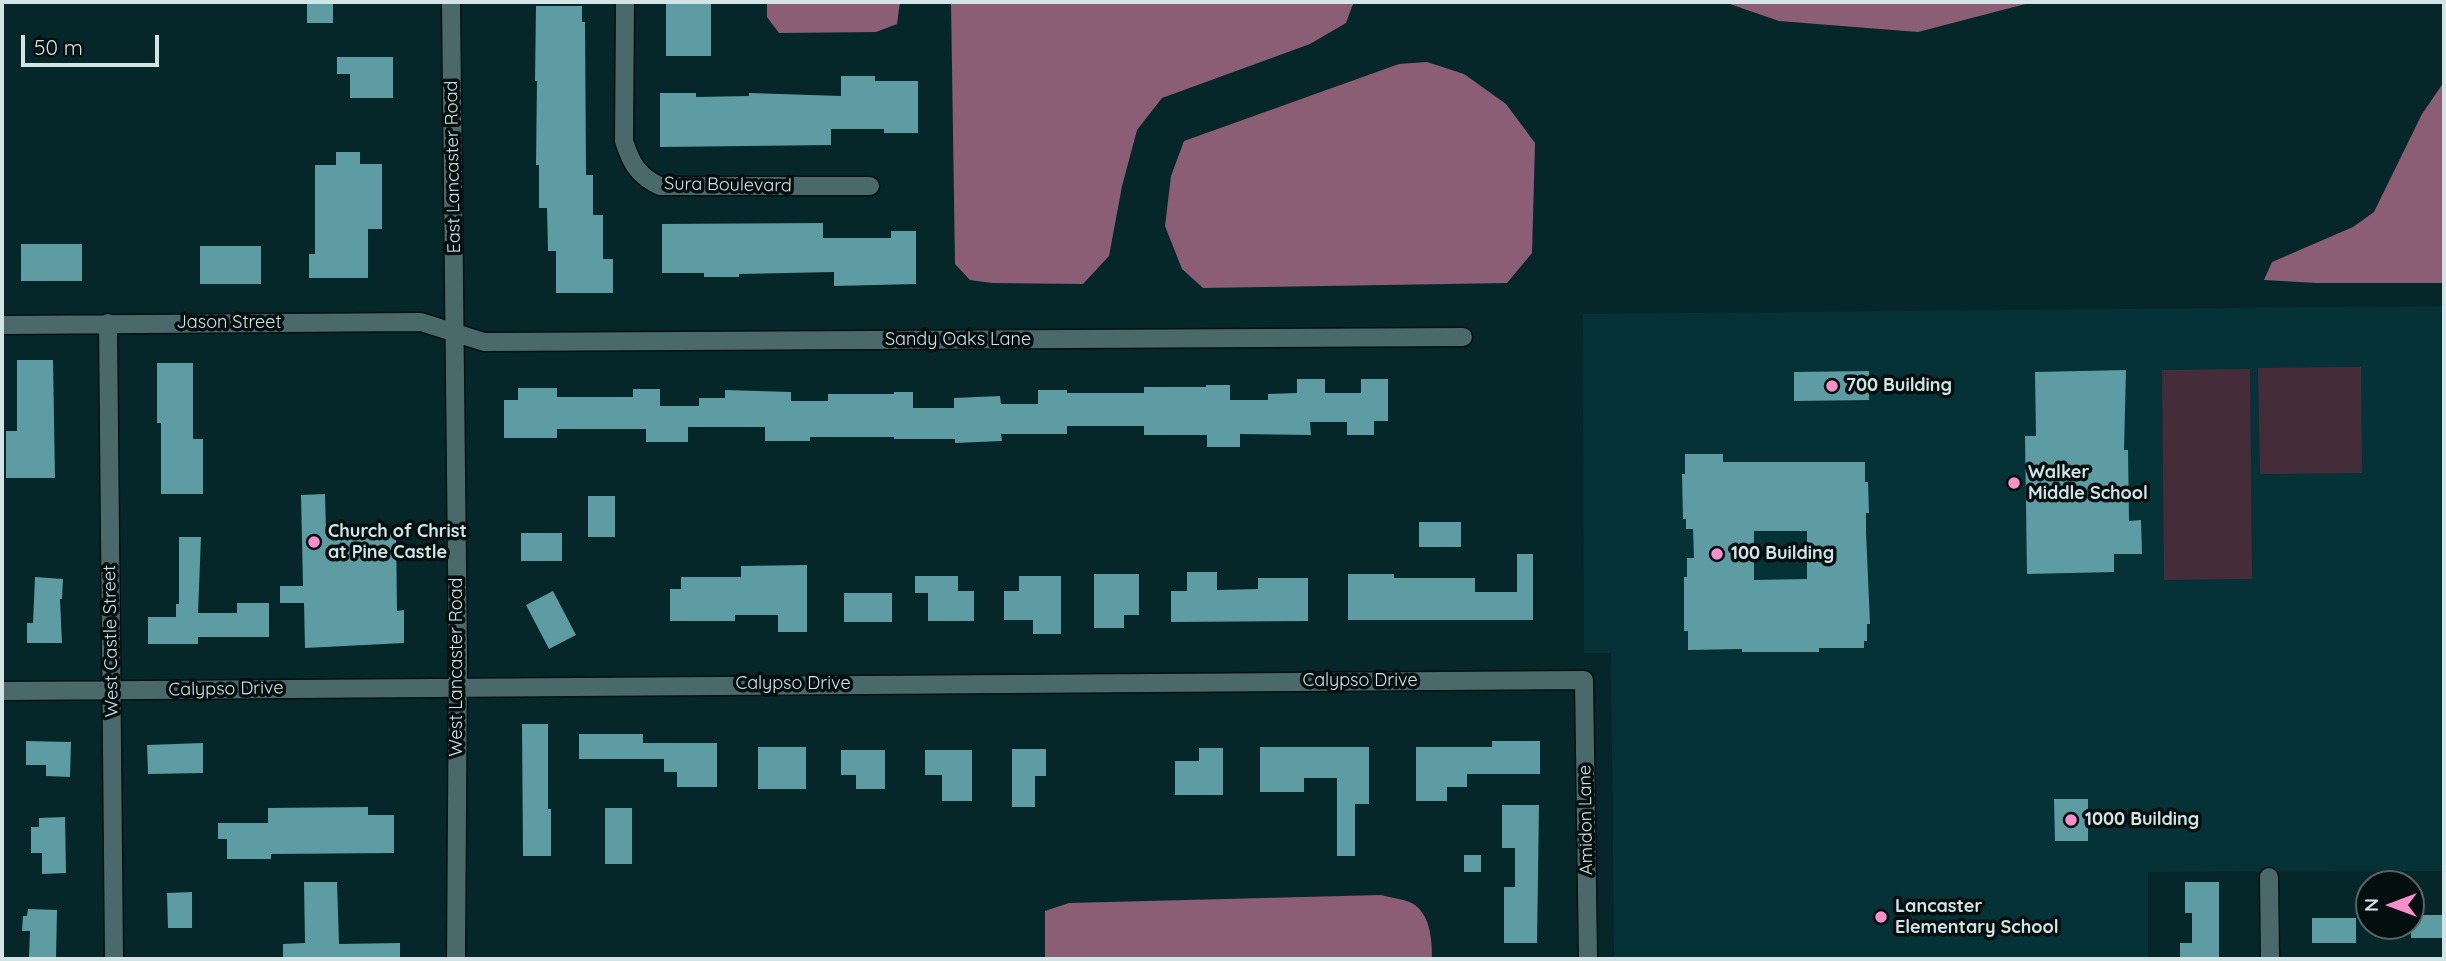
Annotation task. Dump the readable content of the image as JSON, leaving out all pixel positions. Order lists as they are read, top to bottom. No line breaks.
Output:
{"streets":{"street":["East Lancaster Road","Sura Boulevard","Jason Street","Sandy Oaks Lane","West Castle Street","West Lancaster Road","Calypso Drive","Amidon Lane"]},"crossings":[["East Lancaster Road","Jason Street"],["East Lancaster Road","Sandy Oaks Lane"],["East Lancaster Road","West Lancaster Road"],["Jason Street","Sandy Oaks Lane"],["Jason Street","West Castle Street"],["Jason Street","West Lancaster Road"],["Sandy Oaks Lane","West Lancaster Road"],["West Castle Street","Calypso Drive"],["West Lancaster Road","Calypso Drive"],["Calypso Drive","Amidon Lane"]],"places":["700 Building","Walker Middle School","Church of Christ at Pine Castle","100 Building","1000 Building","Lancaster Elementary School"],"scale_bar":"50 m","north":"left"}
